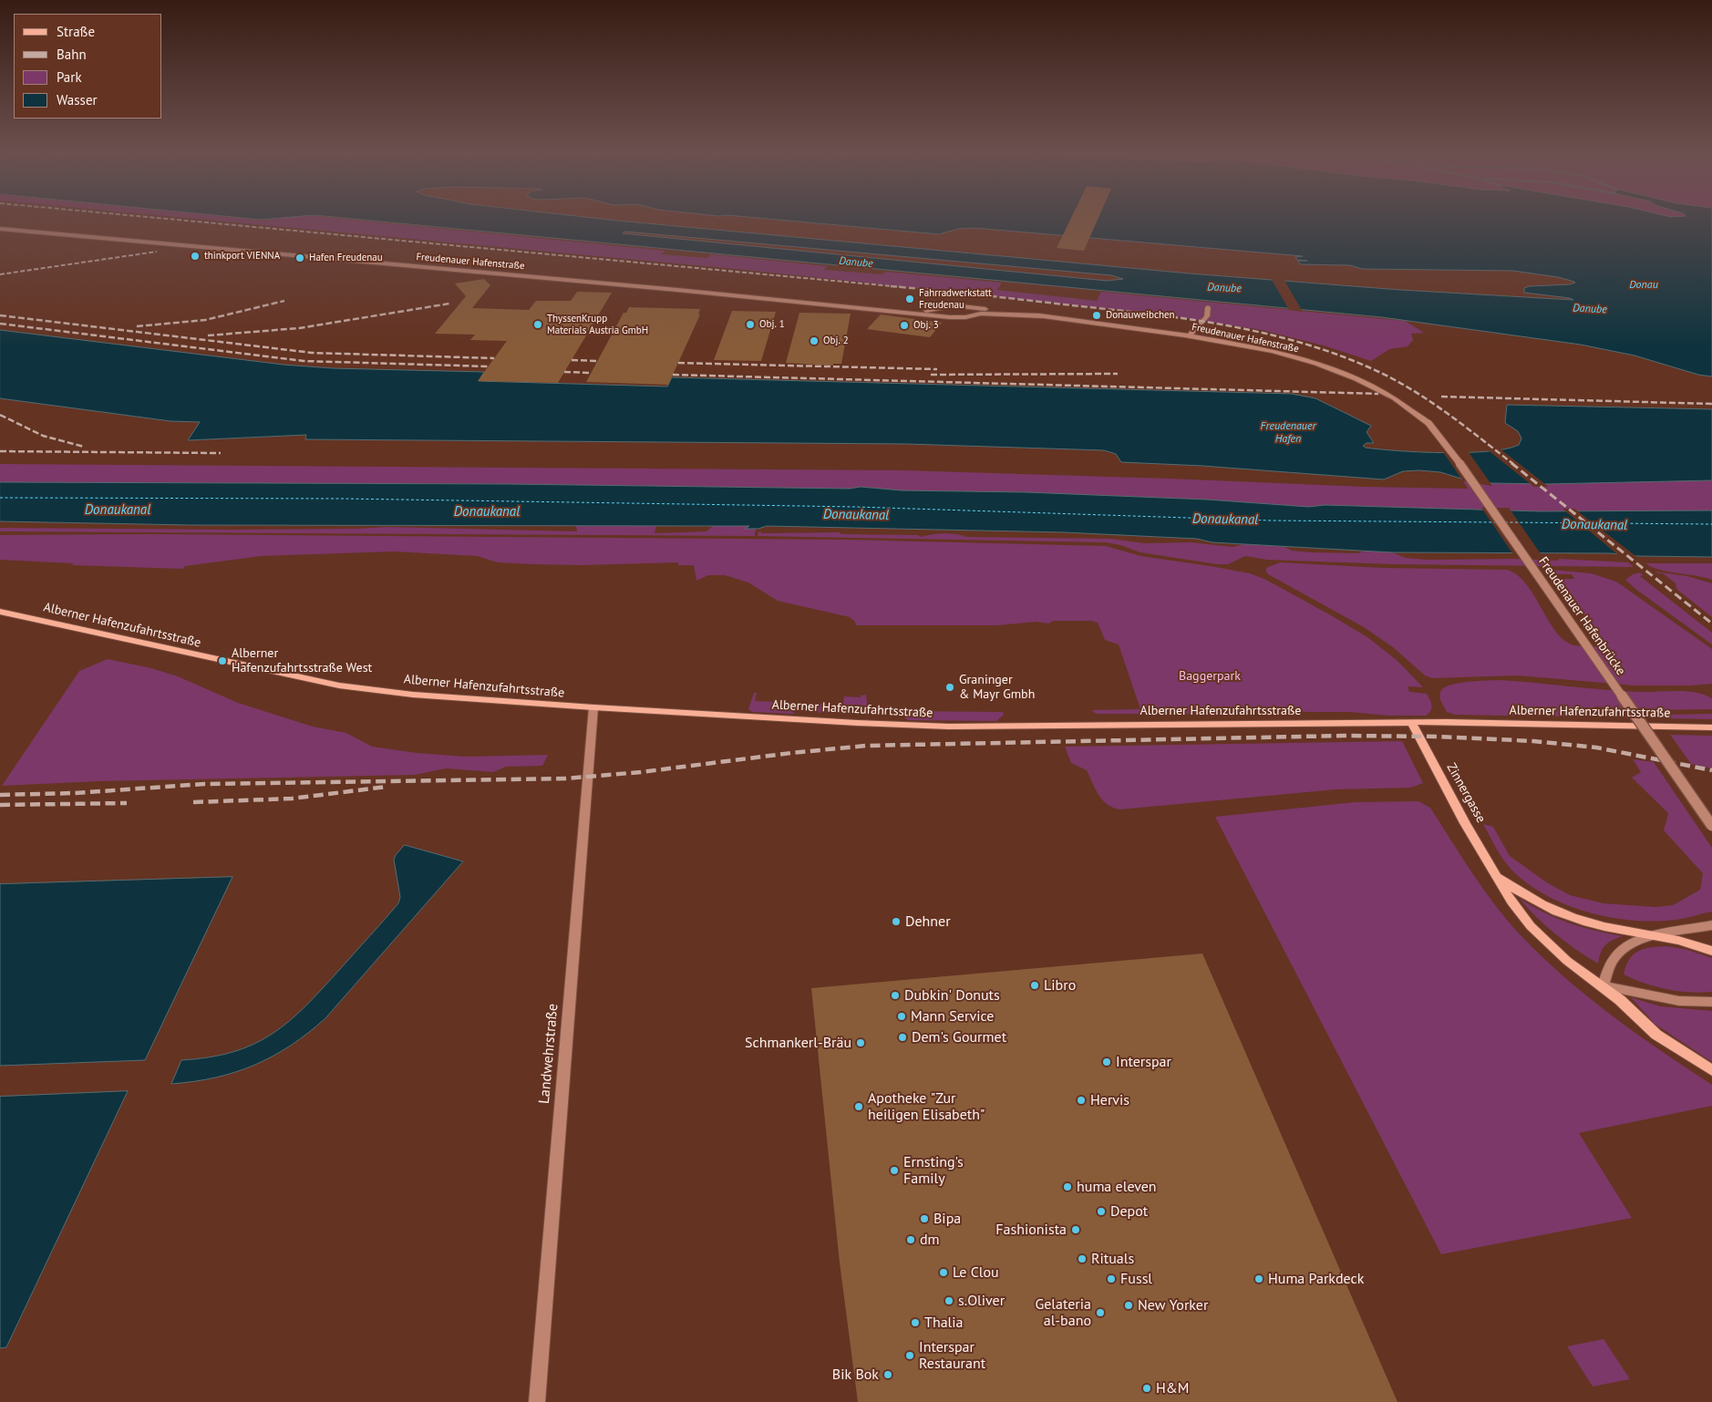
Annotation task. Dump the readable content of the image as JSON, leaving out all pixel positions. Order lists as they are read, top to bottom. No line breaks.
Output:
{"streets":{"street":["Freudenauer Hafenstraße","Freudenauer Hafenbrücke","Alberner Hafenzufahrtsstraße","Zinnergasse","Landwehrstraße"]},"crossings":[["Freudenauer Hafenstraße","Freudenauer Hafenbrücke"],["Alberner Hafenzufahrtsstraße","Zinnergasse"],["Alberner Hafenzufahrtsstraße","Landwehrstraße"]],"water":["Danube","Donau","Freudenauer Hafen","Donaukanal"],"parks":["Baggerpark"],"places":["thinkport VIENNA","Hafen Freudenau","Fahrradwerkstatt Freudenau","Donauweibchen","ThyssenKrupp Materials Austria GmbH","Obj. 1","Obj. 3","Obj. 2","Alberner Hafenzufahrtsstraße West","Graninger & Mayr Gmbh","Dehner","Libro","Dubkin' Donuts","Mann Service","Dem's Gourmet","Schmankerl-Bräu","Interspar","Hervis","Apotheke \"Zur heiligen Elisabeth\"","Ernsting's Family","huma eleven","Depot","Bipa","Fashionista","dm","Rituals","Le Clou","Fussl","Huma Parkdeck","s.Oliver","New Yorker","Gelateria al-bano","Thalia","Interspar Restaurant","Bik Bok","H&M"],"legend":["Straße","Bahn","Park","Wasser"]}
